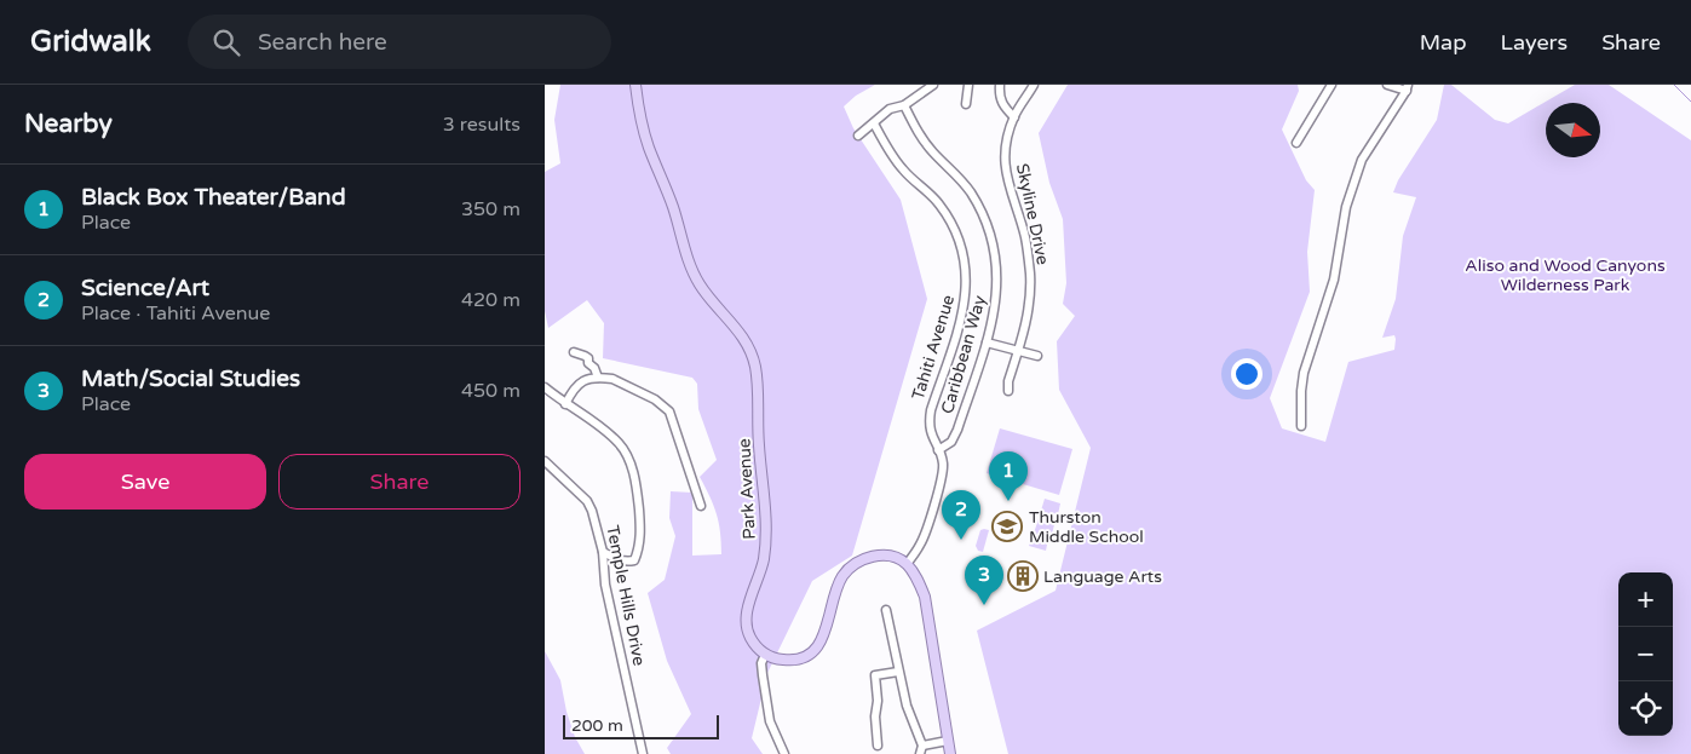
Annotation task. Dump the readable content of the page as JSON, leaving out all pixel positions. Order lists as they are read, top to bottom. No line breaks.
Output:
{"streets":{"main road":["Park Avenue"],"street":["Skyline Drive","Tahiti Avenue","Caribbean Way","Temple Hills Drive"]},"crossings":[["Tahiti Avenue","Caribbean Way"]],"parks":["Aliso and Wood Canyons Wilderness Park"],"places":{"school or university":["Thurston Middle School"],"building":["Language Arts"]},"scale_bar":"200 m","north":"right","page":{"header":"Gridwalk","search":"Search here","nav":["Map","Layers","Share"],"heading":["Nearby","3 results"],"list":[{"mark":"1","name":"Black Box Theater/Band","note":"Place","value":"350 m"},{"mark":"2","name":"Science/Art","note":"Place · Tahiti Avenue","value":"420 m"},{"mark":"3","name":"Math/Social Studies","note":"Place","value":"450 m"}],"buttons":["Save","Share"],"pins":["1","2","3"],"map_buttons":["+","−"],"scale":"200 m"}}
